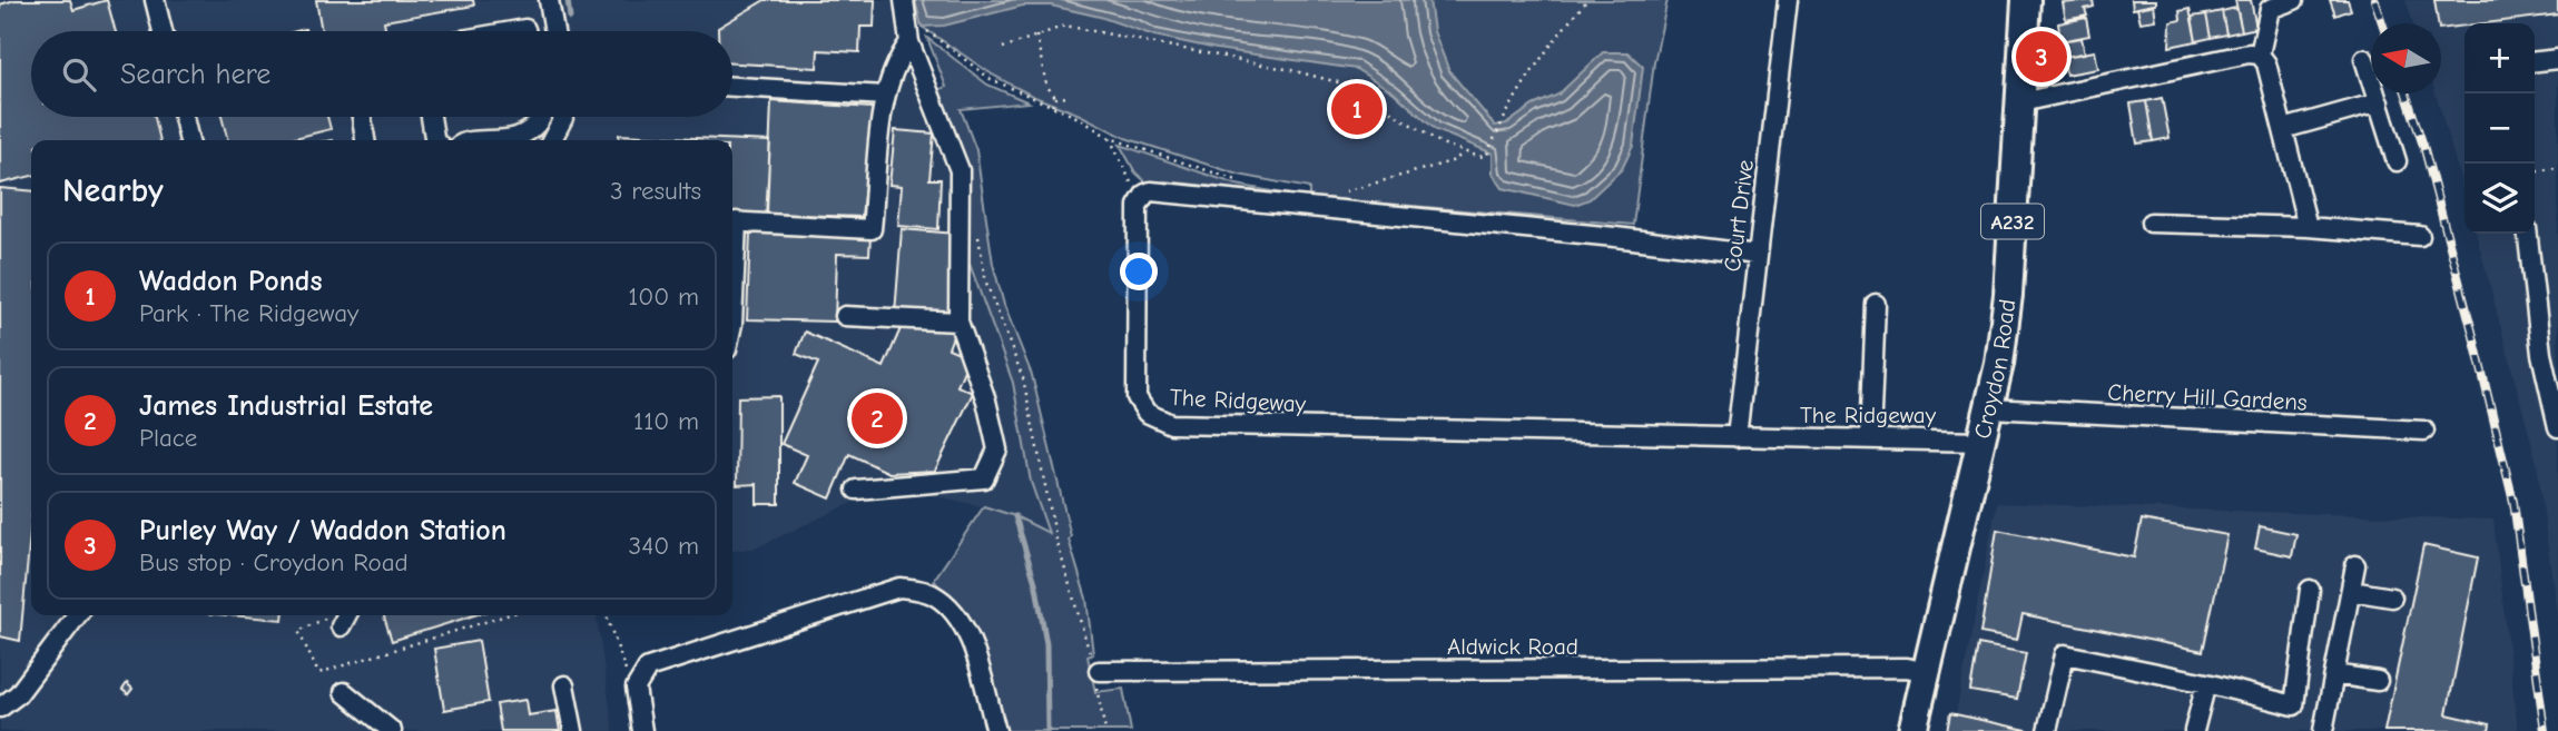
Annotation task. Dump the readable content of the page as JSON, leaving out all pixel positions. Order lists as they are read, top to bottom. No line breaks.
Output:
{"streets":{"highway":["A232","Croydon Road"],"street":["Court Drive","Cherry Hill Gardens","The Ridgeway","Aldwick Road"]},"crossings":[["Court Drive","The Ridgeway"],["Croydon Road","Cherry Hill Gardens"],["Croydon Road","The Ridgeway"],["Croydon Road","Aldwick Road"]],"north":"left","page":{"map_buttons":["+","−"],"pins":["3","1","2"],"search":"Search here","heading":["Nearby","3 results"],"list":[{"mark":"1","name":"Waddon Ponds","note":"Park · The Ridgeway","value":"100 m"},{"mark":"2","name":"James Industrial Estate","note":"Place","value":"110 m"},{"mark":"3","name":"Purley Way / Waddon Station","note":"Bus stop · Croydon Road","value":"340 m"}]}}
